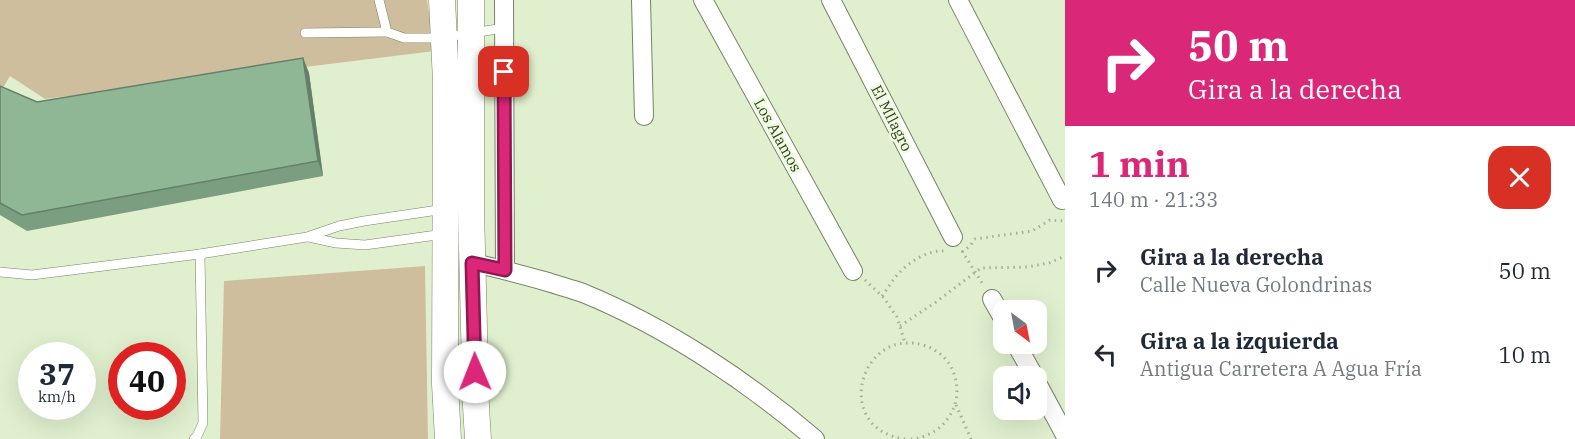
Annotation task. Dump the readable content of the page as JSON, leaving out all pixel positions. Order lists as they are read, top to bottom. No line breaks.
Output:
{"streets":{"street":["El MIlagro","Los Alamos"]},"north":"bottom right","page":{"turn":["50 m","Gira a la derecha"],"heading":["1 min","140 m · 21:33"],"list":[{"name":"Gira a la derecha","note":"Calle Nueva Golondrinas","value":"50 m"},{"name":"Gira a la izquierda","note":"Antigua Carretera A Agua Fría","value":"10 m"}],"speed":"37 km/h","limit":"40"}}
